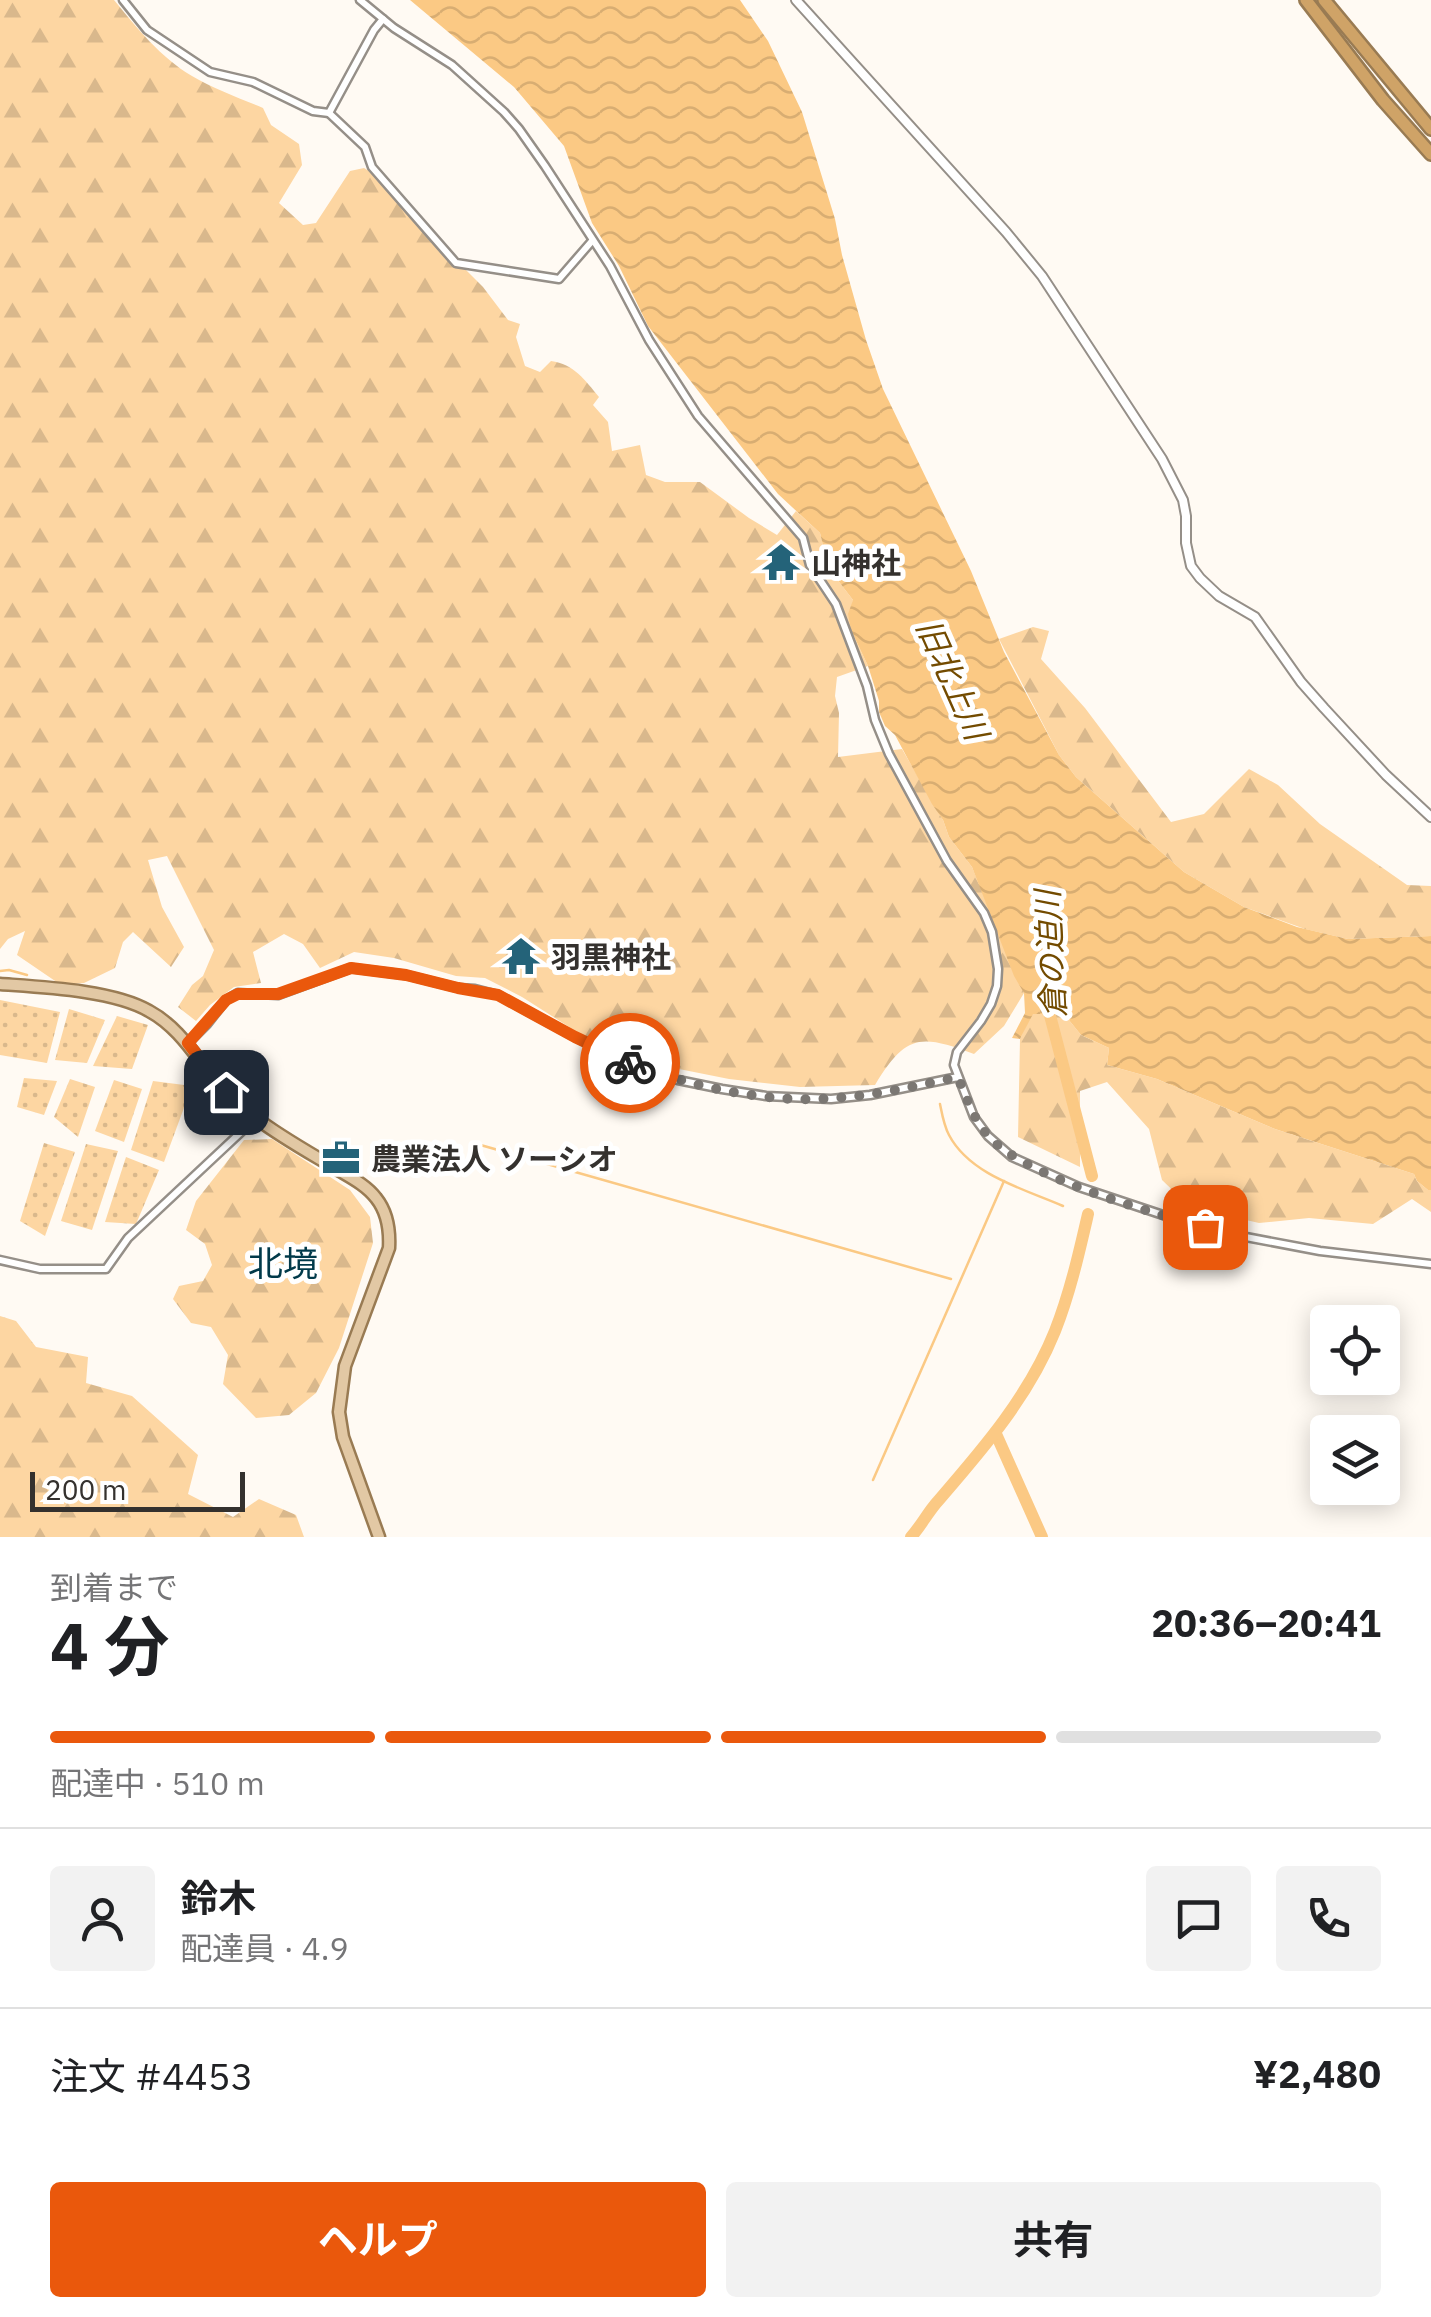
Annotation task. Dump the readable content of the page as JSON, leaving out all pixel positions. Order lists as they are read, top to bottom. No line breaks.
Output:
{"districts":["北境"],"water":["旧北上川","倉の迫川"],"places":{"temple":["山神社","羽黒神社"],"office":["農業法人 ソーシオ"]},"scale_bar":"200 m","page":{"scale":"200 m","heading":["4 分","到着まで","20:36–20:41"],"panel":["鈴木","配達員 · 4.9","注文 #4453","¥2,480"],"bar":"配達中 · 510 m","buttons":["ヘルプ","共有"]}}
